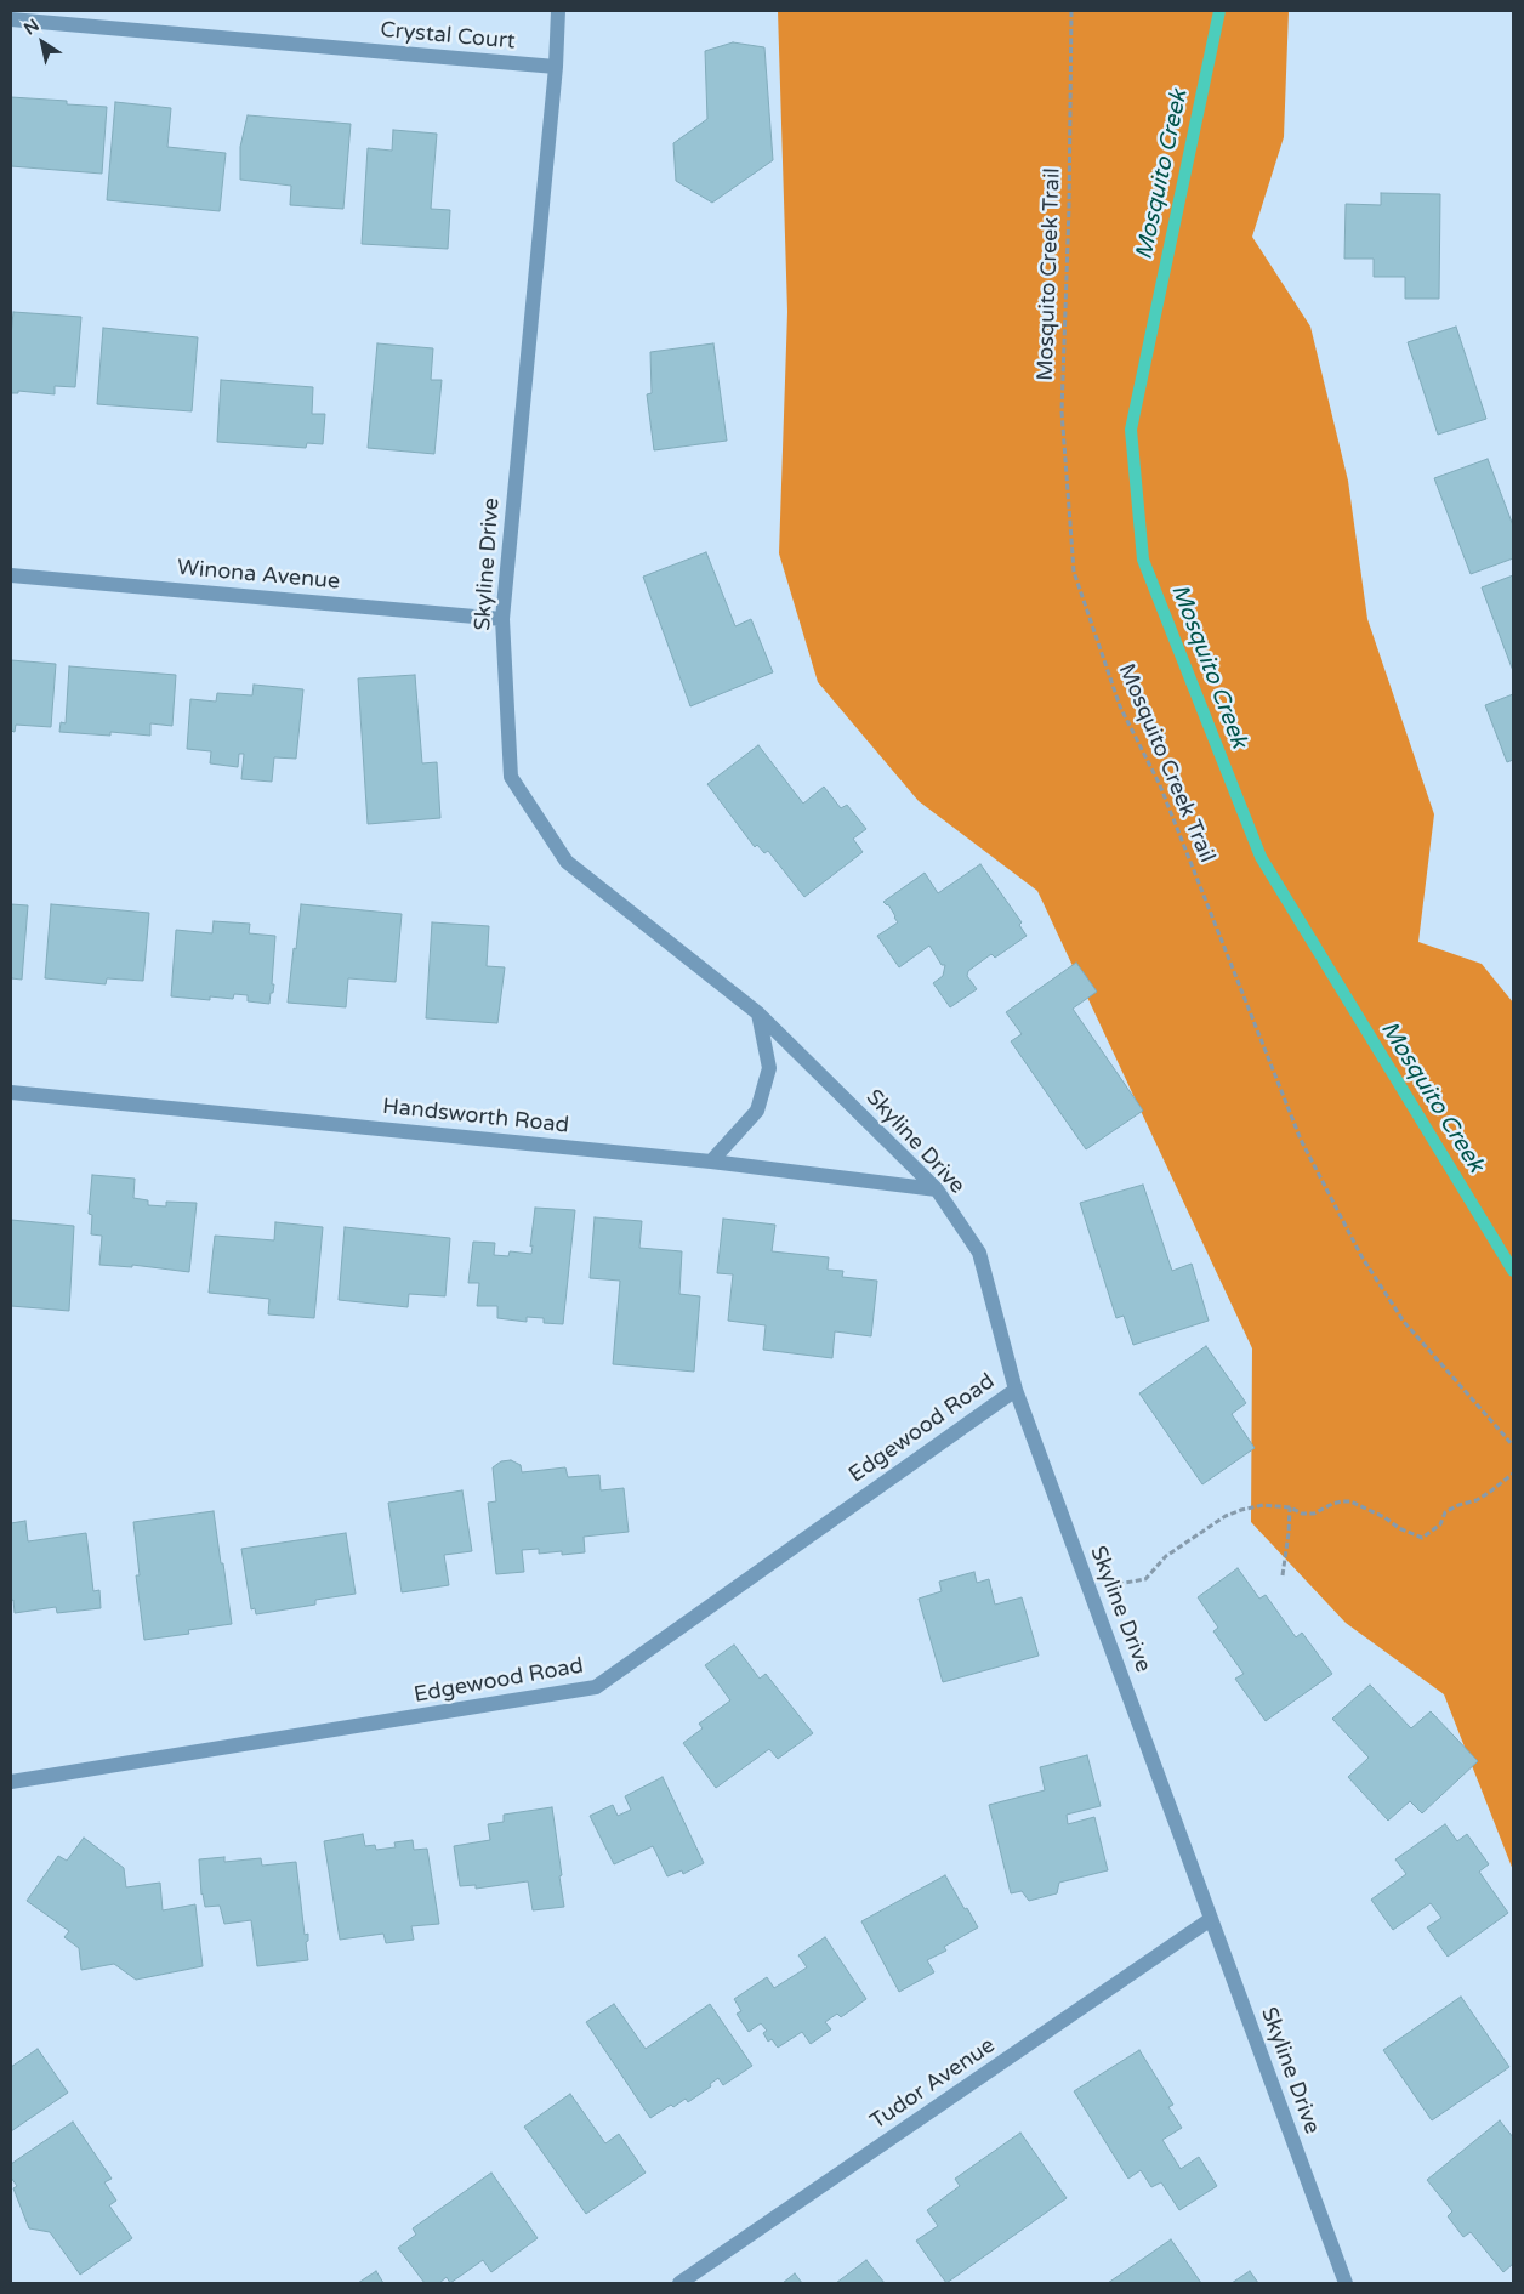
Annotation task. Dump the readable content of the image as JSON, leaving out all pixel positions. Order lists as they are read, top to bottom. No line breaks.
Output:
{"streets":{"street":["Crystal Court","Skyline Drive","Winona Avenue","Handsworth Road","Edgewood Road","Tudor Avenue"],"path":["Mosquito Creek Trail"]},"crossings":[["Crystal Court","Skyline Drive"],["Skyline Drive","Winona Avenue"],["Skyline Drive","Handsworth Road"],["Skyline Drive","Edgewood Road"],["Skyline Drive","Tudor Avenue"]],"water":["Mosquito Creek"],"north":"top left"}
